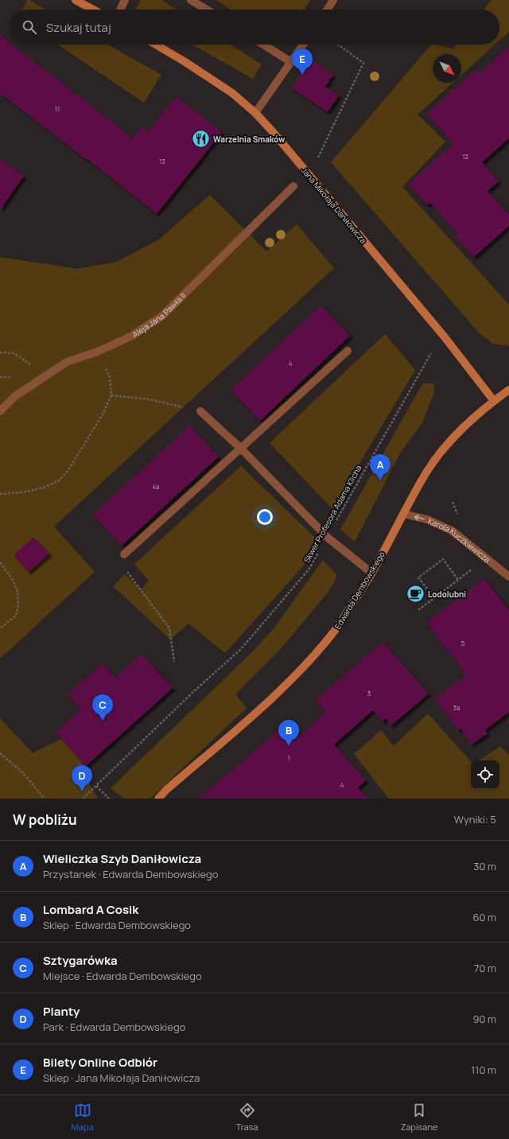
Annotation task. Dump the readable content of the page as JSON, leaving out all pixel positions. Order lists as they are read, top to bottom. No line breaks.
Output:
{"streets":{"street":["Jana Mikołaja Daniłowicza","Aleja Jana Pawła II","Karola Kuczkiewicza","Edwarda Dembowskiego"],"path":["Skwer Profesora Adama Klicha"]},"crossings":[["Jana Mikołaja Daniłowicza","Edwarda Dembowskiego"],["Karola Kuczkiewicza","Edwarda Dembowskiego"]],"one_way":["Karola Kuczkiewicza"],"places":{"restaurant":["Warzelnia Smaków"],"cafe":["Lodolubni"]},"house_numbers":["11","12","13","4","4a","5","3","3a","1","4"],"north":"bottom right","page":{"search":"Szukaj tutaj","pins":["E","A","C","B","D"],"heading":["W pobliżu","Wyniki: 5"],"list":[{"mark":"A","name":"Wieliczka Szyb Daniłowicza","note":"Przystanek · Edwarda Dembowskiego","value":"30 m"},{"mark":"B","name":"Lombard A Cosik","note":"Sklep · Edwarda Dembowskiego","value":"60 m"},{"mark":"C","name":"Sztygarówka","note":"Miejsce · Edwarda Dembowskiego","value":"70 m"},{"mark":"D","name":"Planty","note":"Park · Edwarda Dembowskiego","value":"90 m"},{"mark":"E","name":"Bilety Online Odbiór","note":"Sklep · Jana Mikołaja Daniłowicza","value":"110 m"}],"nav":["Mapa","Trasa","Zapisane"]}}
